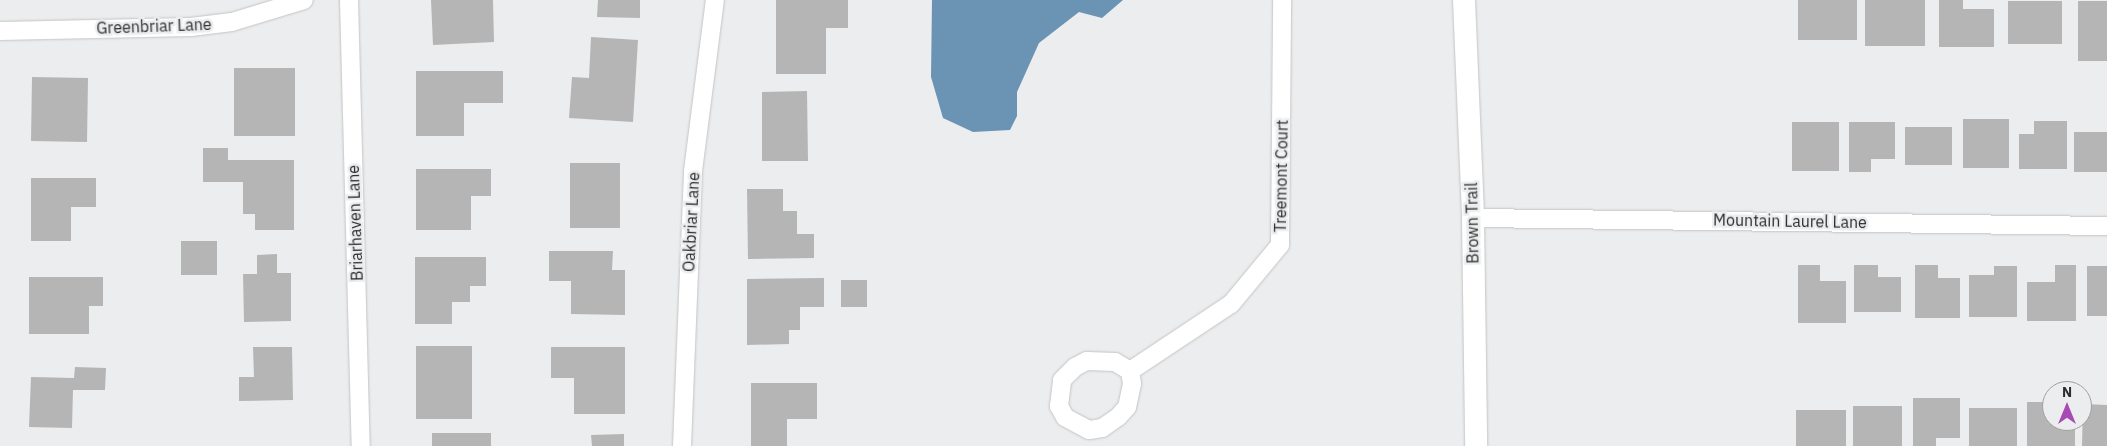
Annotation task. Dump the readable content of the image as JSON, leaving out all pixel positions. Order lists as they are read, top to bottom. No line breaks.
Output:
{"streets":{"street":["Greenbriar Lane","Treemont Court","Mountain Laurel Lane","Oakbriar Lane","Briarhaven Lane","Brown Trail"]},"crossings":[["Mountain Laurel Lane","Brown Trail"]],"north":"top"}
